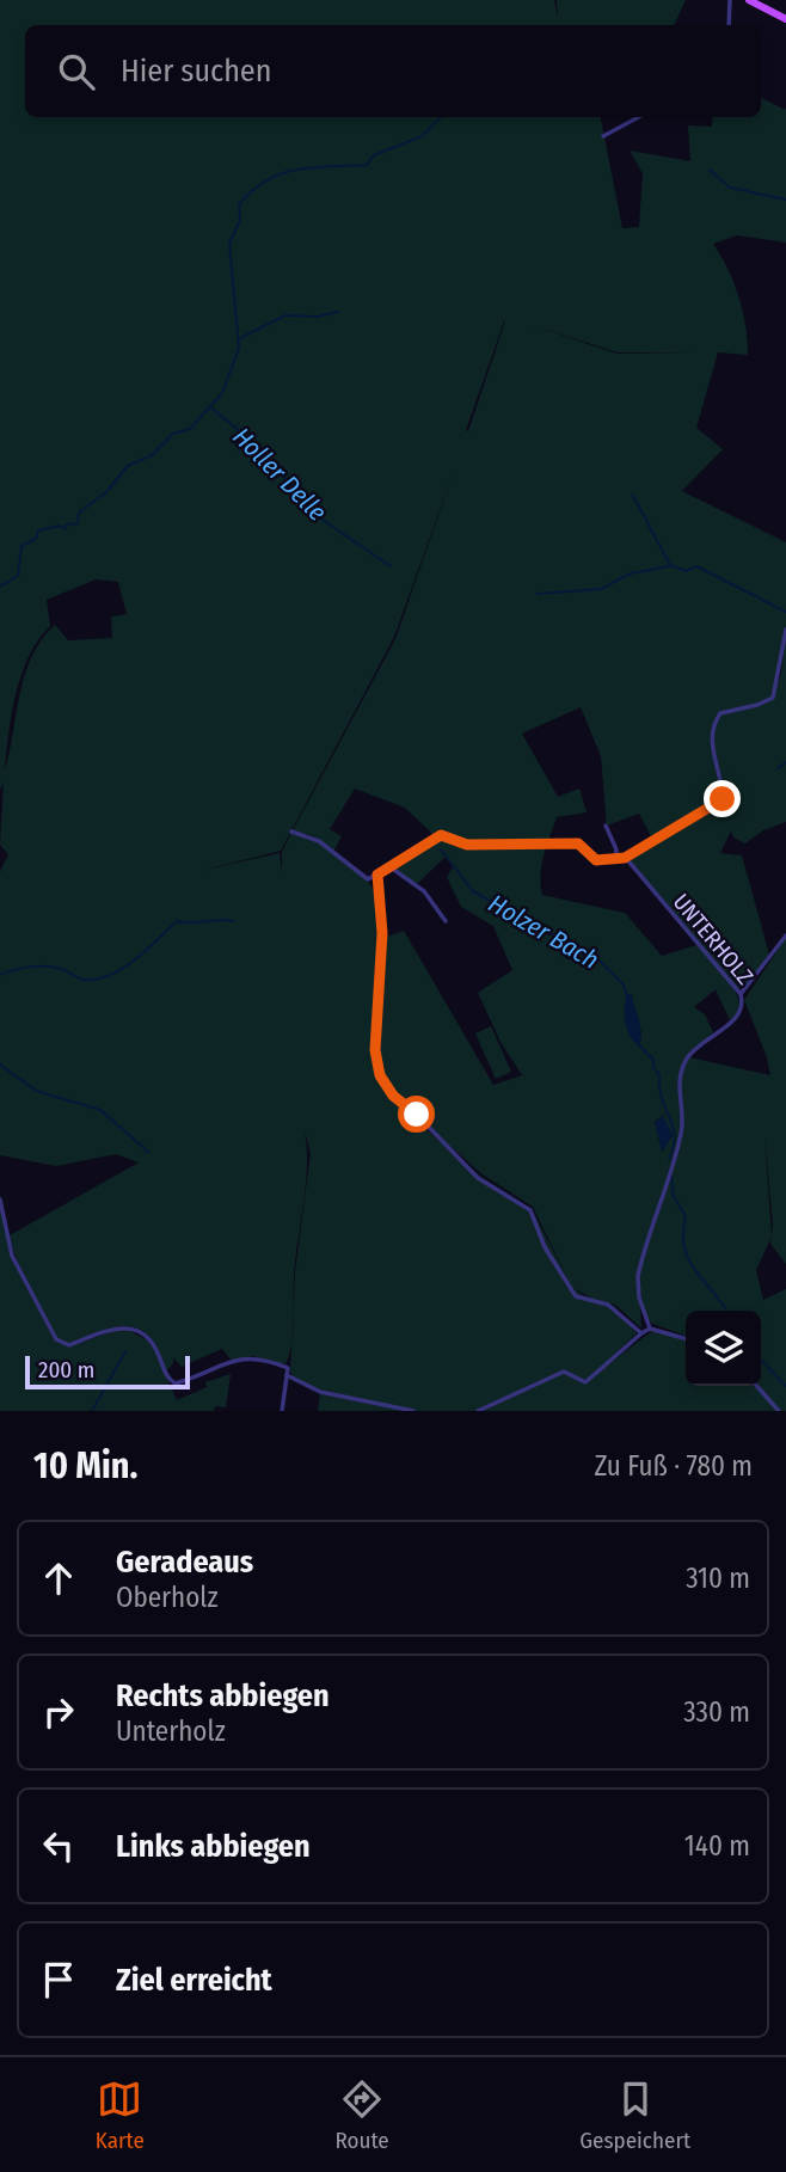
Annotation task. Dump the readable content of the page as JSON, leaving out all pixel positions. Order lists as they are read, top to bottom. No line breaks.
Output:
{"streets":{"street":["UNTERHOLZ"]},"water":["Holler Delle","Holzer Bach"],"scale_bar":"200 m","page":{"search":"Hier suchen","scale":"200 m","heading":["10 Min.","Zu Fuß · 780 m"],"list":[["Geradeaus","Oberholz","310 m"],["Rechts abbiegen","Unterholz","330 m"],["Links abbiegen","140 m"],"Ziel erreicht"],"nav":["Karte","Route","Gespeichert"]}}
